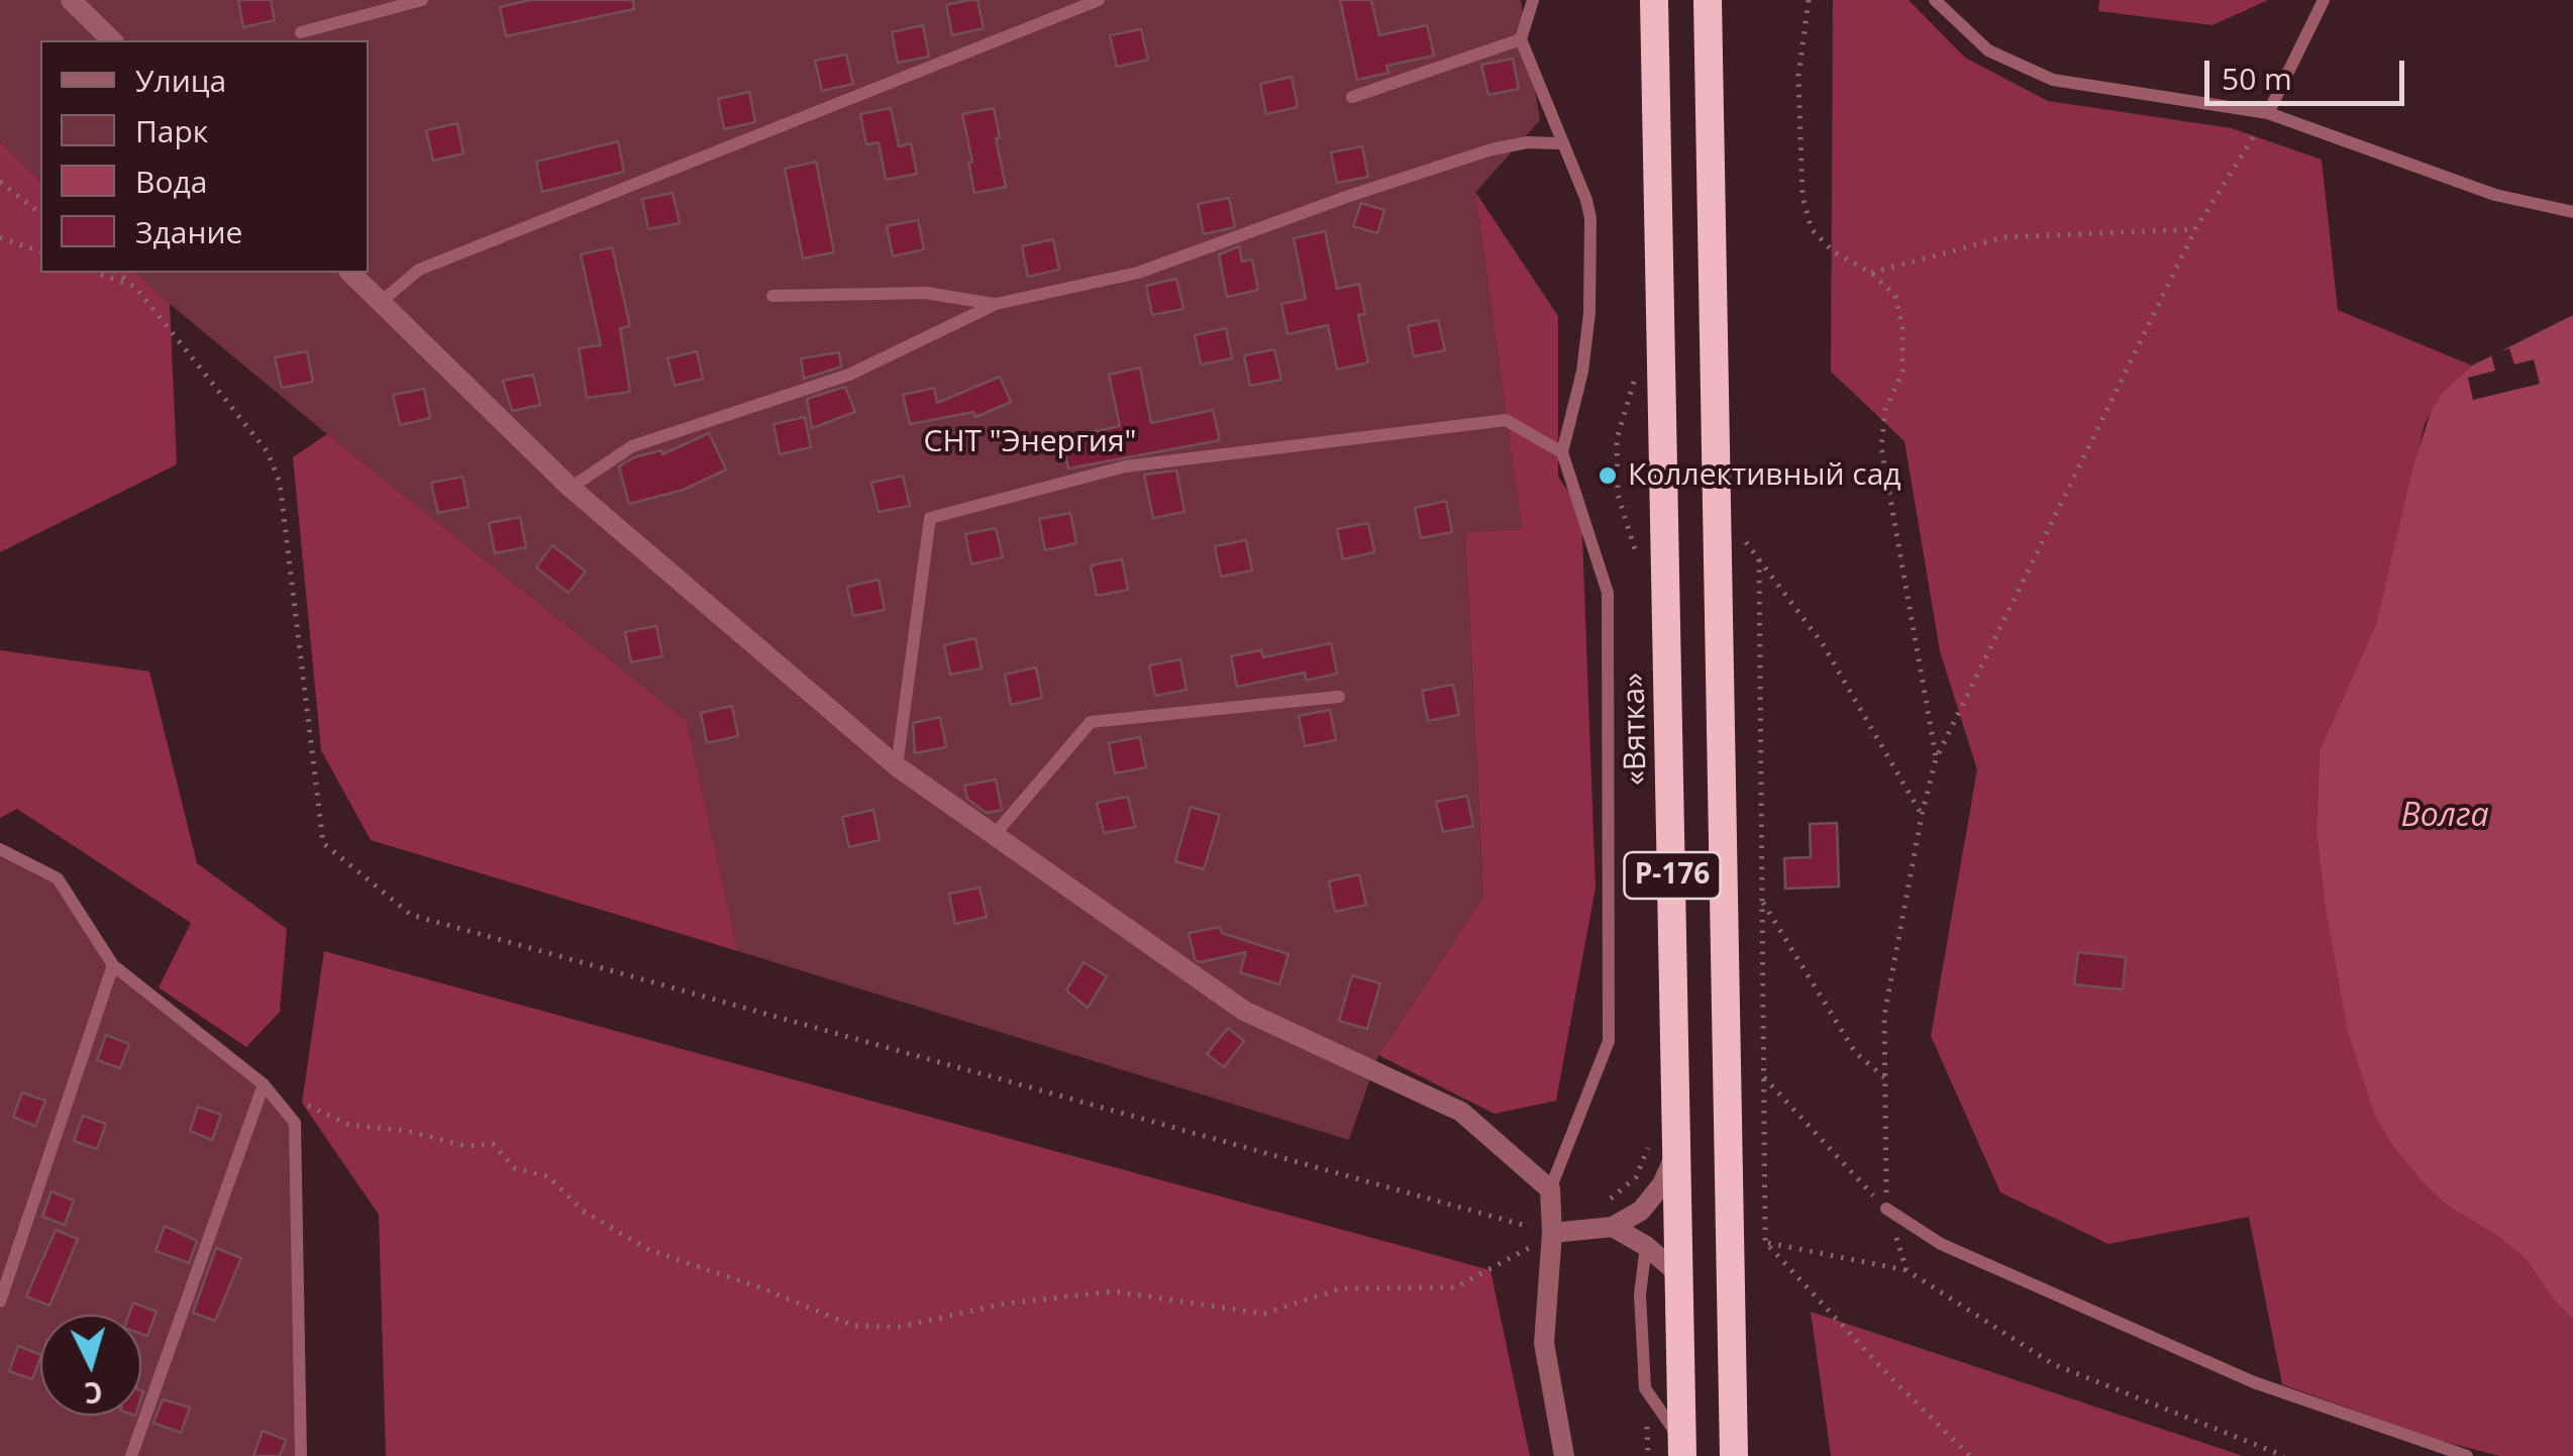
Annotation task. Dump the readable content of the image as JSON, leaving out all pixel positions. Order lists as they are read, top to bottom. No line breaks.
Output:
{"streets":{"highway":["«Вятка»","Р-176"]},"water":["Волга"],"parks":["СНТ \"Энергия\""],"places":["Коллективный сад"],"legend":["Улица","Парк","Вода","Здание"],"scale_bar":"50 m","north":"bottom"}
